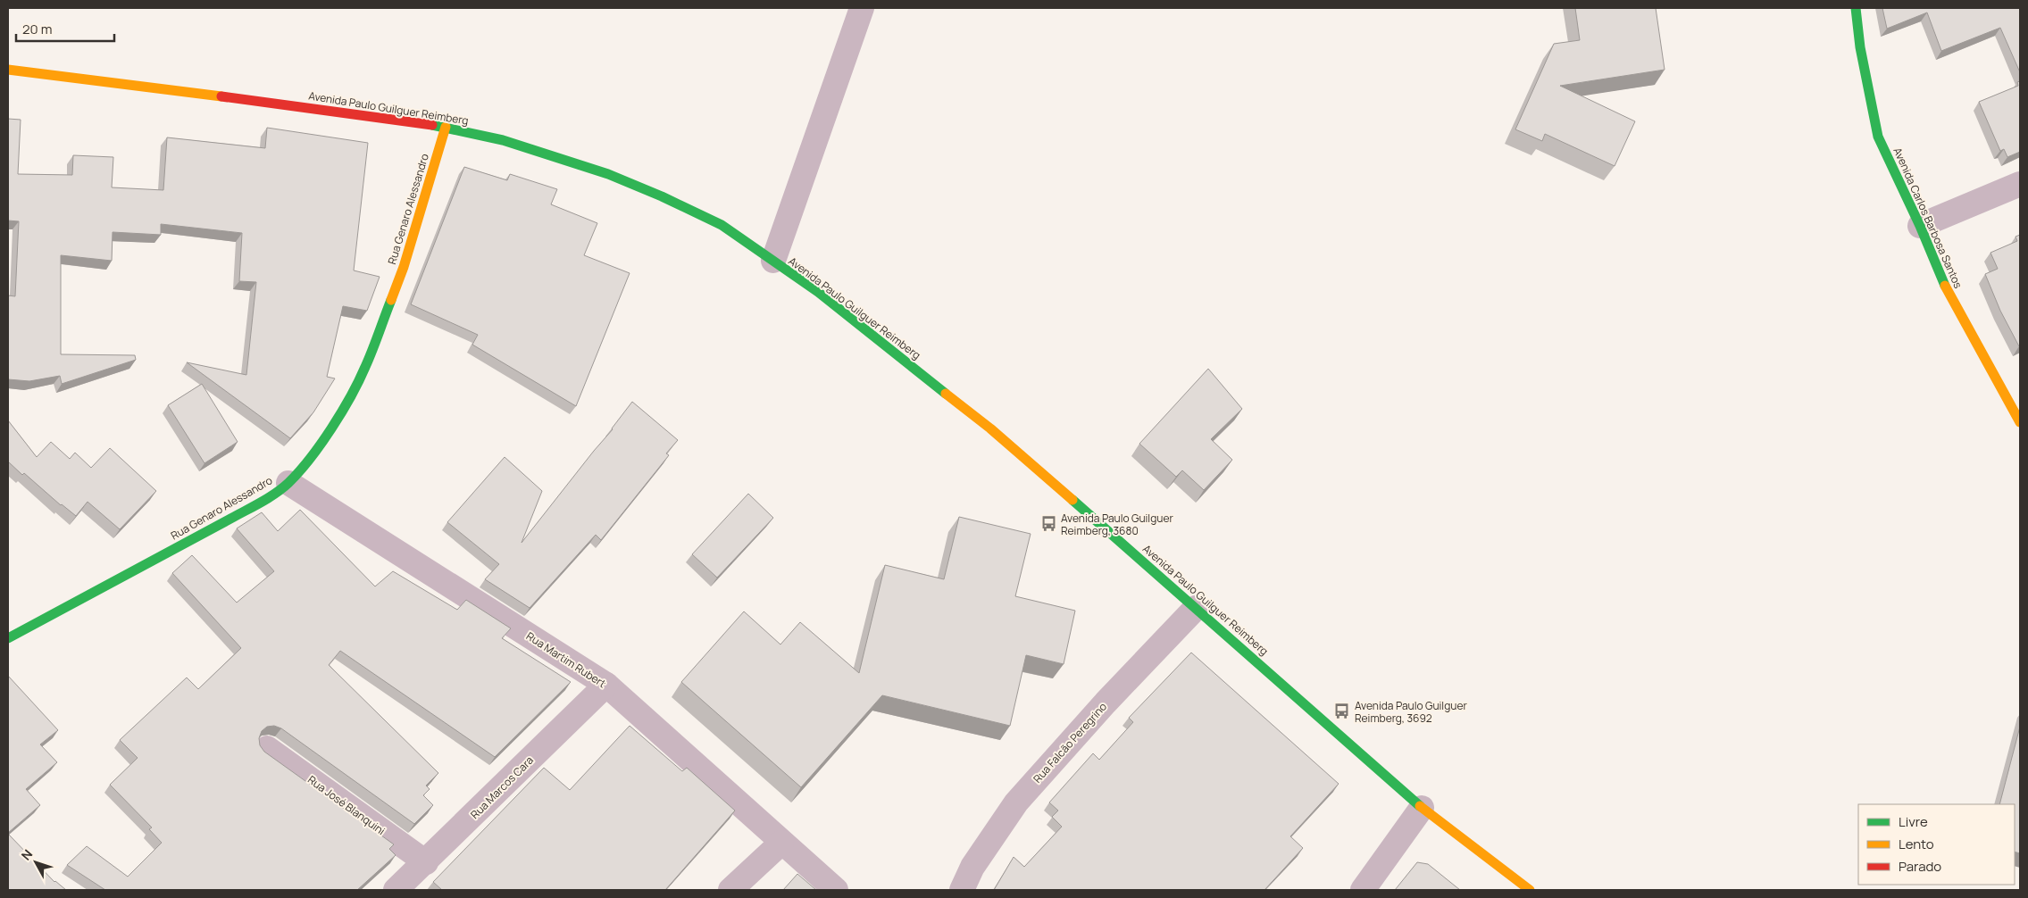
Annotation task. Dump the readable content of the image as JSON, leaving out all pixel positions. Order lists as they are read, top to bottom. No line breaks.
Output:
{"streets":{"main road":["Avenida Paulo Guilguer Reimberg","Rua Genaro Alessandro","Avenida Carlos Barbosa Santos"],"street":["Rua Martim Rubert","Rua Falcão Peregrino","Rua Marcos Cara","Rua José Blanquini"]},"crossings":[["Avenida Paulo Guilguer Reimberg","Rua Genaro Alessandro"],["Avenida Paulo Guilguer Reimberg","Rua Falcão Peregrino"],["Rua Genaro Alessandro","Rua Martim Rubert"],["Rua Martim Rubert","Rua Marcos Cara"],["Rua Marcos Cara","Rua José Blanquini"]],"places":{"bus stop":["Avenida Paulo Guilguer Reimberg, 3680","Avenida Paulo Guilguer Reimberg, 3692"]},"legend":["Livre","Lento","Parado"],"scale_bar":"20 m","north":"top left"}
